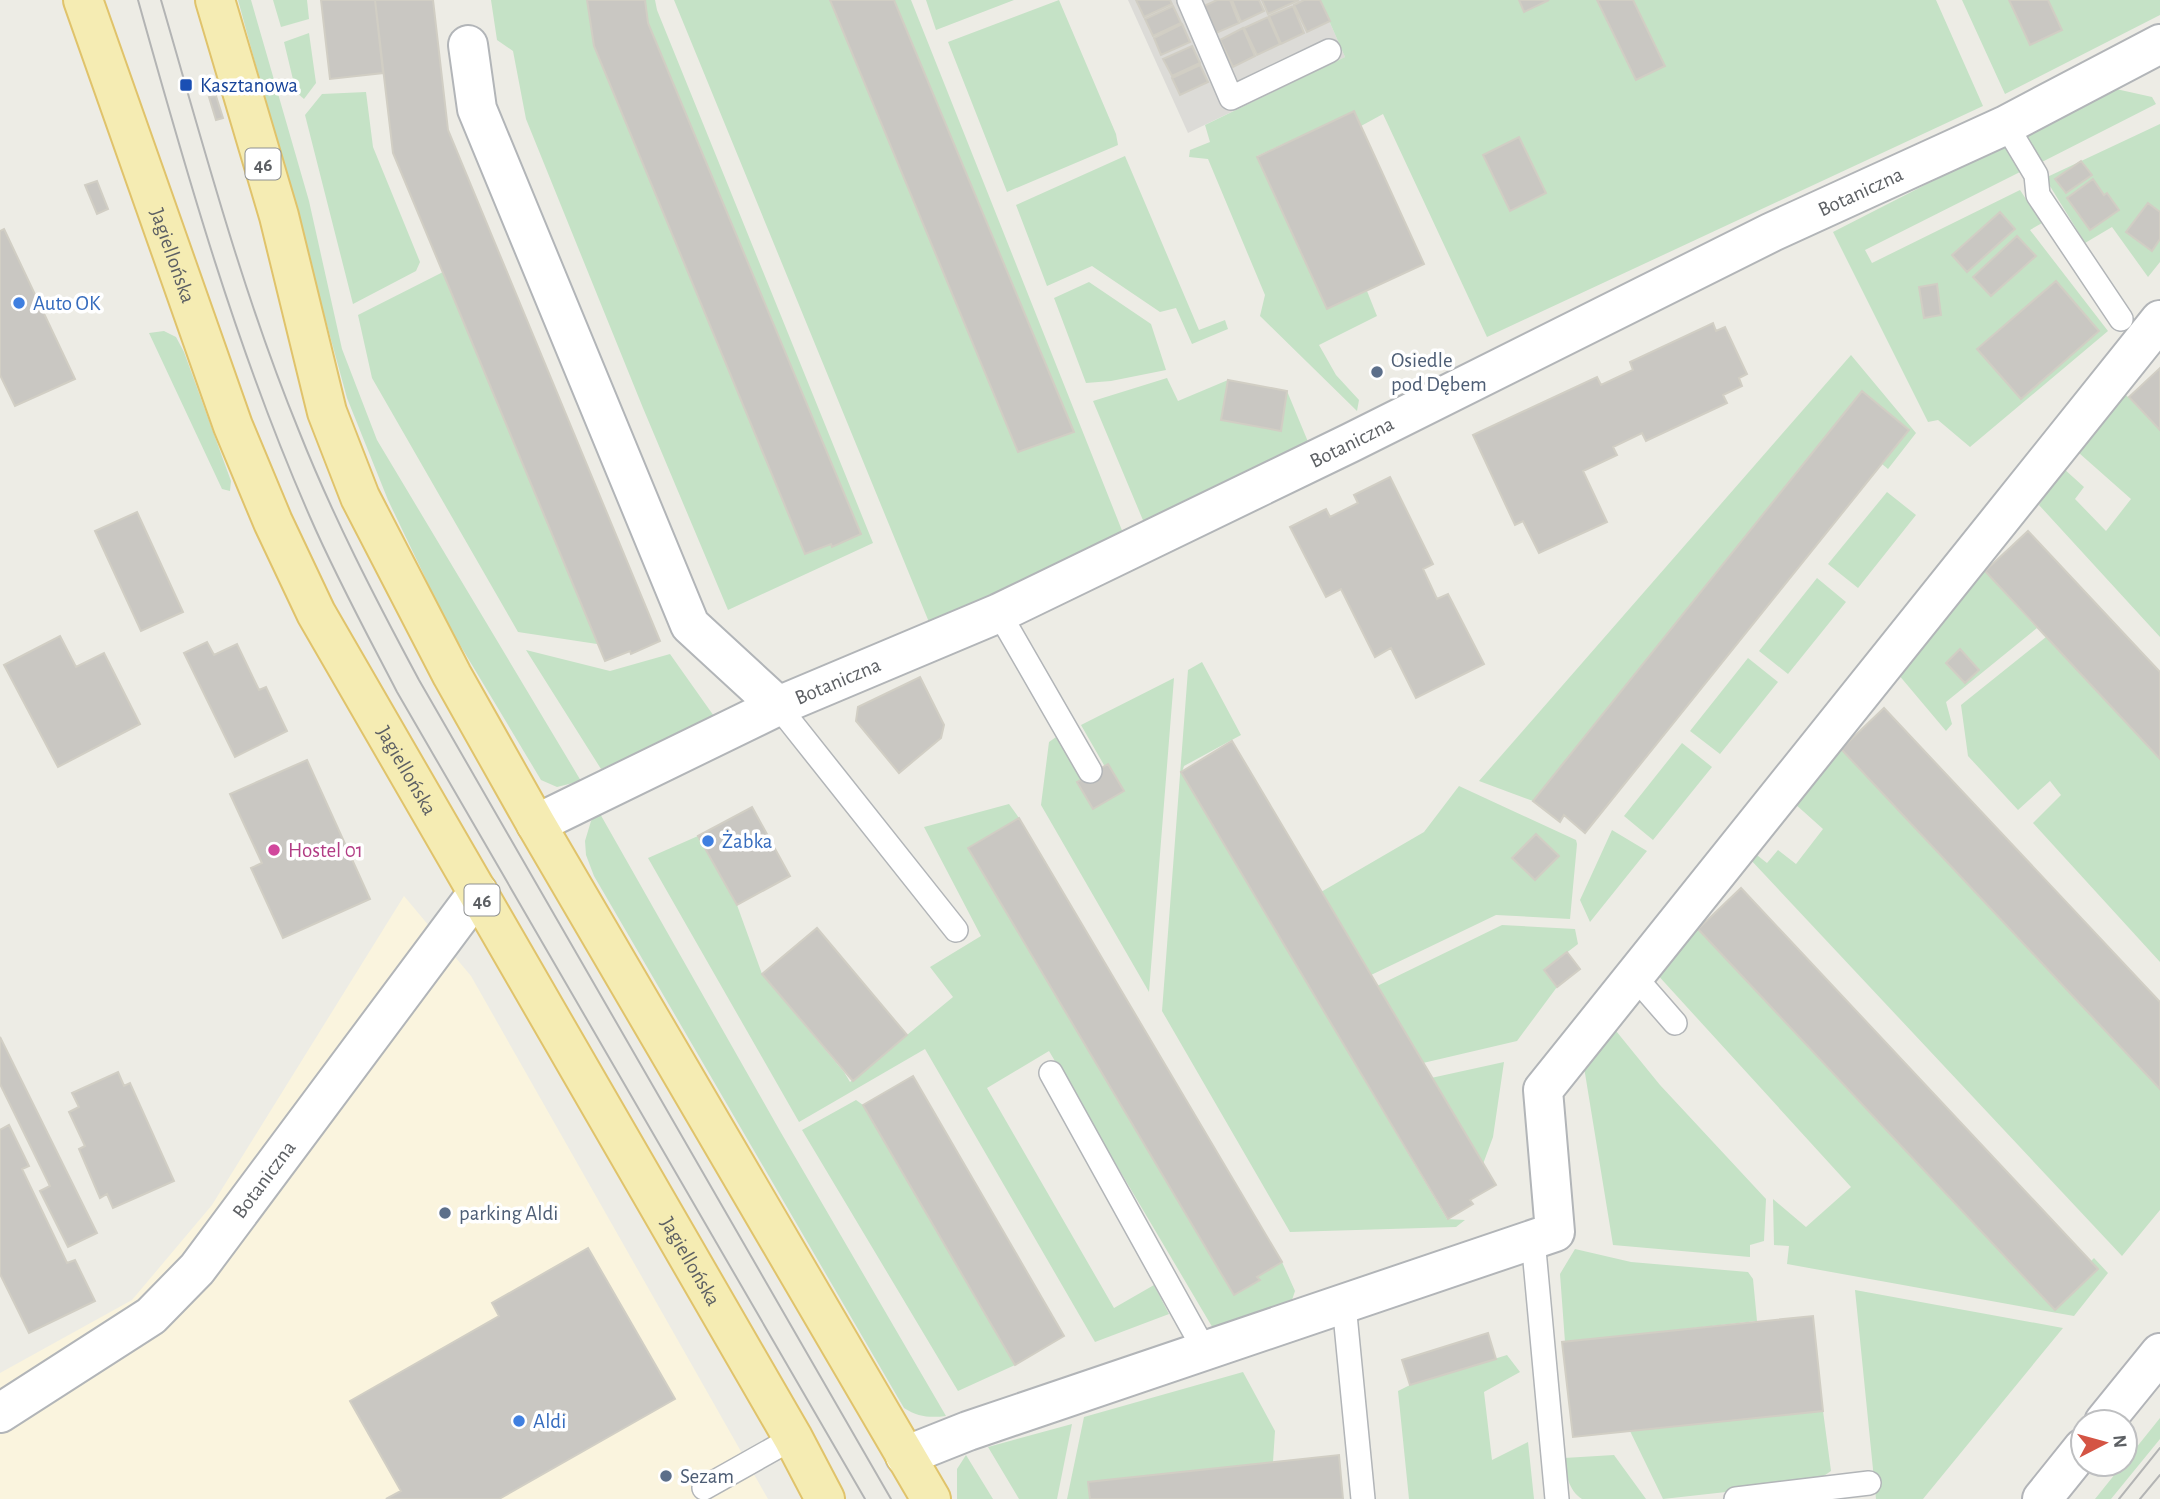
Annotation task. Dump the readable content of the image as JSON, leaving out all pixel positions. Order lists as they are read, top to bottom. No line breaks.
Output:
{"streets":{"main road":["46","Jagiellońska"],"street":["Botaniczna"]},"crossings":[["46","Botaniczna"],["Botaniczna","Jagiellońska"]],"places":{"transit":["Kasztanowa"],"other":["Auto OK","Osiedle pod Dębem","Żabka","Hostel 01","parking Aldi","Aldi","Sezam"]},"north":"right"}
